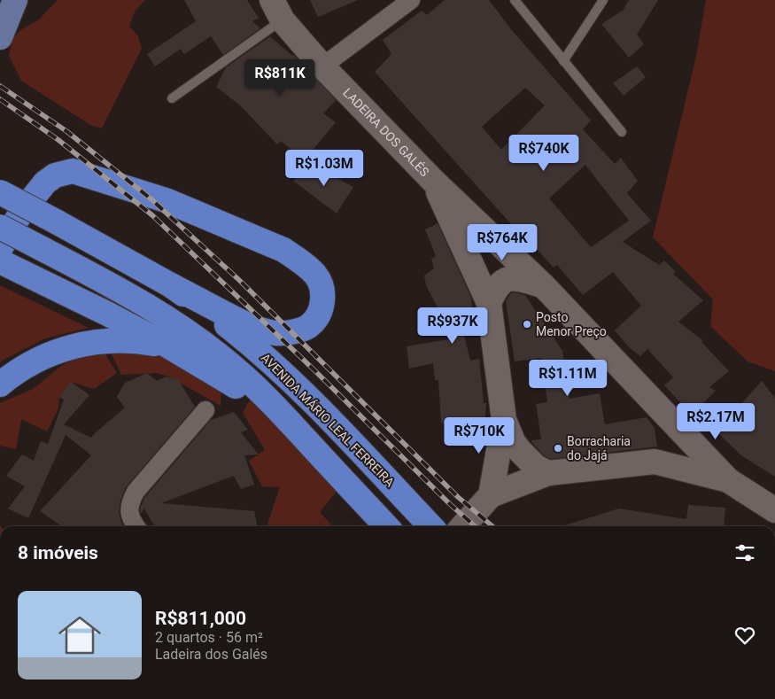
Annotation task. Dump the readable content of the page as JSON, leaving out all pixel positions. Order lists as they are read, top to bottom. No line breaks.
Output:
{"streets":{"highway":["AVENIDA MÁRIO LEAL FERREIRA"],"main road":["LADEIRA DOS GALÉS"]},"places":["Posto Menor Preço","Borracharia do Jajá"],"page":{"price":["R$811K","R$740K","R$1.03M","R$764K","R$937K","R$1.11M","R$2.17M","R$710K"],"heading":"8 imóveis","list":[{"name":"R$811,000","note":"2 quartos · 56 m² · Ladeira dos Galés"}]}}
